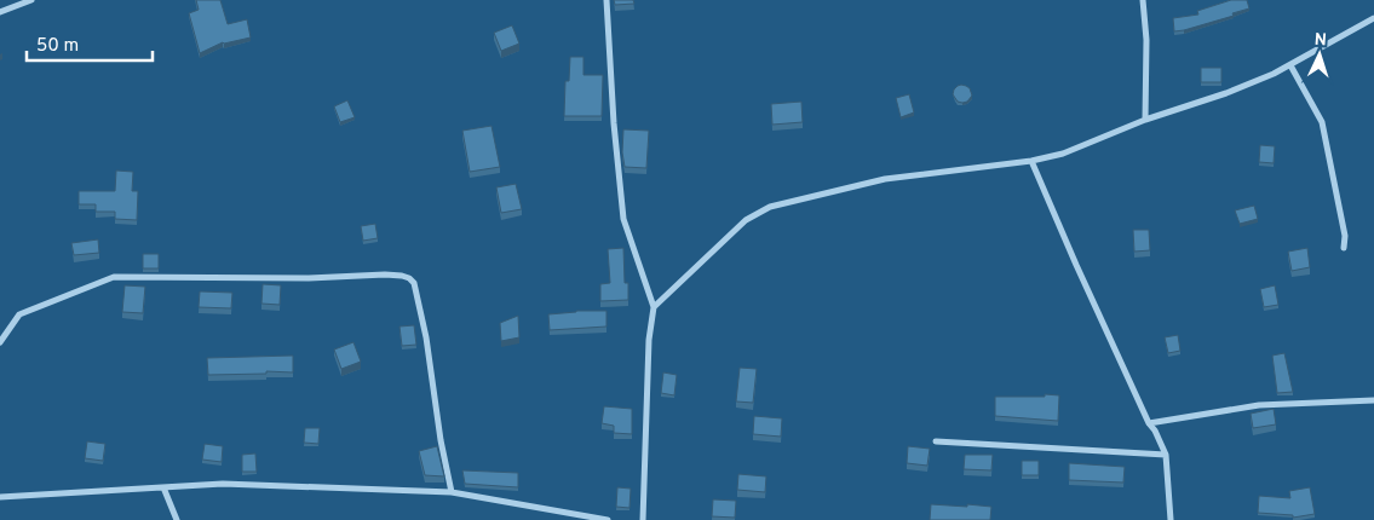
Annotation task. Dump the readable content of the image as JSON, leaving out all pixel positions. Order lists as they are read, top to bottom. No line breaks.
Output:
{"scale_bar":"50 m","north":"top"}
